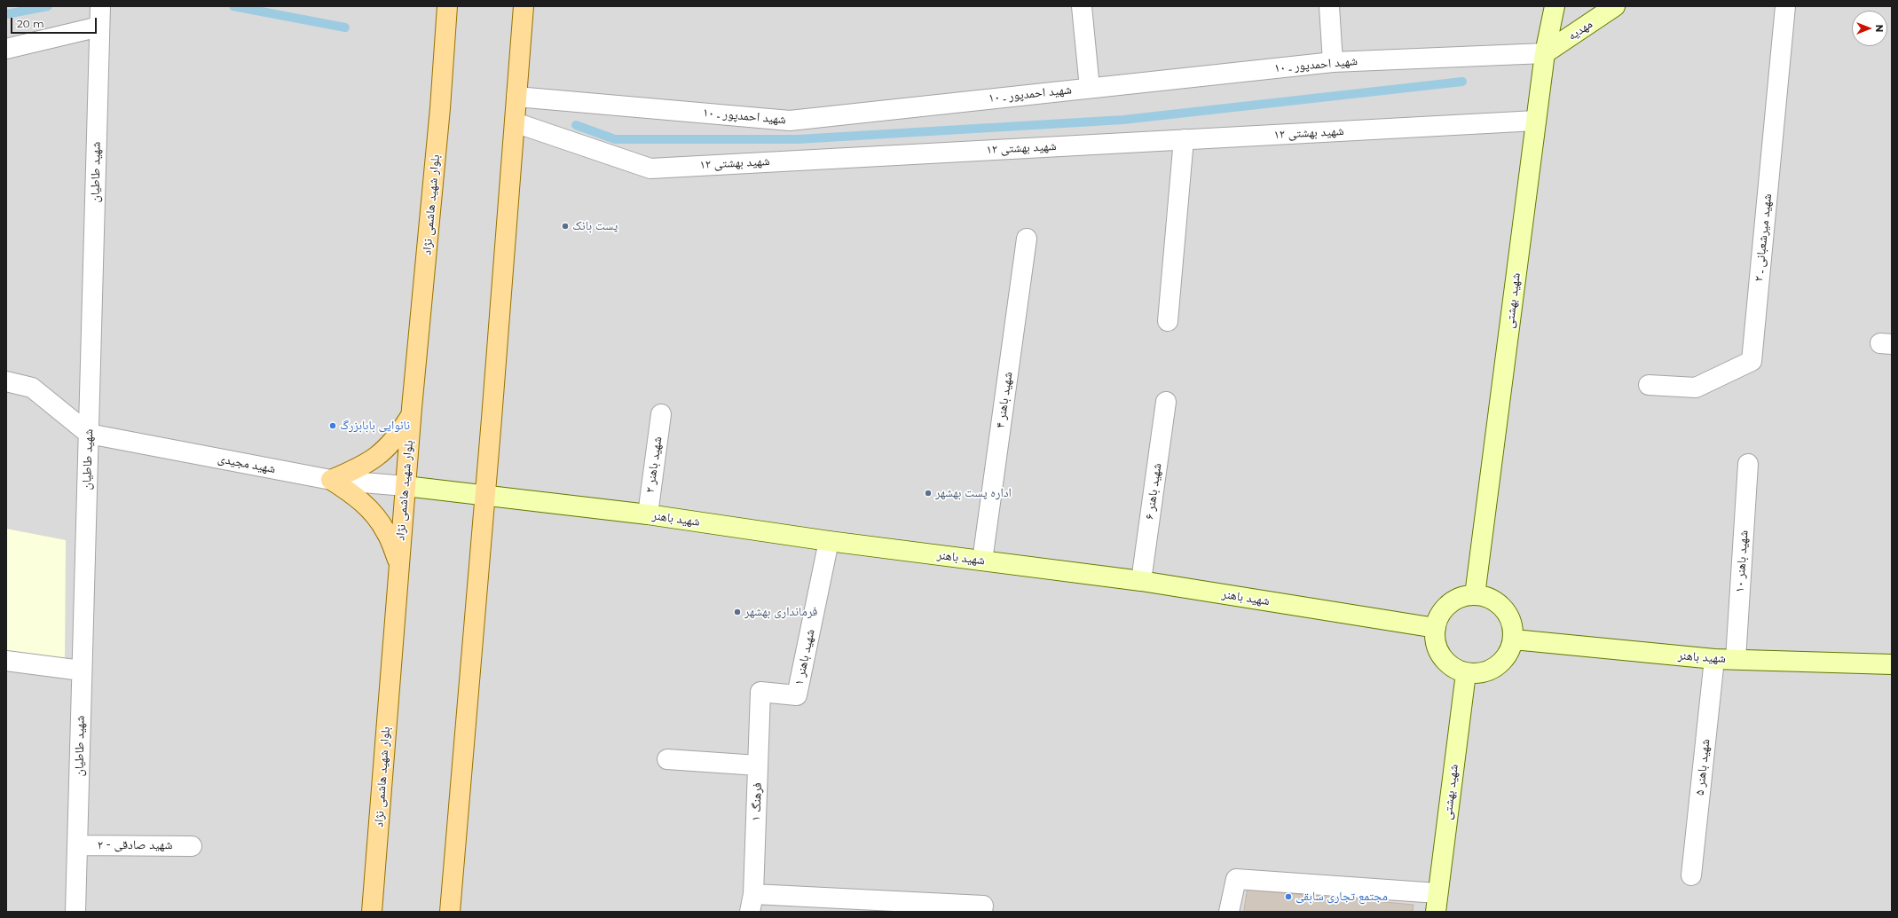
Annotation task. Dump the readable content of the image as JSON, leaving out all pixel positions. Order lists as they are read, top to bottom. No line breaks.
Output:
{"streets":{"main road":["مهدیه","بلوار شهید هاشمی نژاد","شهید بهشتی","شهید باهنر"],"street":["شهید احمدپور ـ ۱۰","شهید بهشتی ۱۲","شهید طاطیان","شهید میرشعبانی ـ ۲","شهید باهنر ۴","شهید مجیدی","شهید باهنر ۲","شهید باهنر ۶","شهید باهنر ۱۰","شهید باهنر ۱","شهید باهنر ۵","فرهنگ ۱","شهید صادقی - ۲"]},"crossings":[["مهدیه","شهید احمدپور ـ ۱۰"],["مهدیه","شهید بهشتی"],["شهید احمدپور ـ ۱۰","شهید بهشتی"],["شهید بهشتی ۱۲","شهید بهشتی"],["شهید طاطیان","شهید مجیدی"],["شهید طاطیان","شهید صادقی - ۲"],["بلوار شهید هاشمی نژاد","شهید مجیدی"],["بلوار شهید هاشمی نژاد","شهید باهنر"],["شهید بهشتی","شهید باهنر"],["شهید باهنر ۴","شهید باهنر"],["شهید مجیدی","شهید باهنر"],["شهید باهنر ۲","شهید باهنر"],["شهید باهنر ۶","شهید باهنر"],["شهید باهنر","شهید باهنر ۱۰"],["شهید باهنر","شهید باهنر ۱"],["شهید باهنر","شهید باهنر ۵"],["شهید باهنر ۱","فرهنگ ۱"]],"places":["پست بانک","نانوایی بابابزرگ","اداره پست بهشهر","فرمانداری بهشهر","مجتمع تجاری سابقی"],"scale_bar":"20 m","north":"right"}
